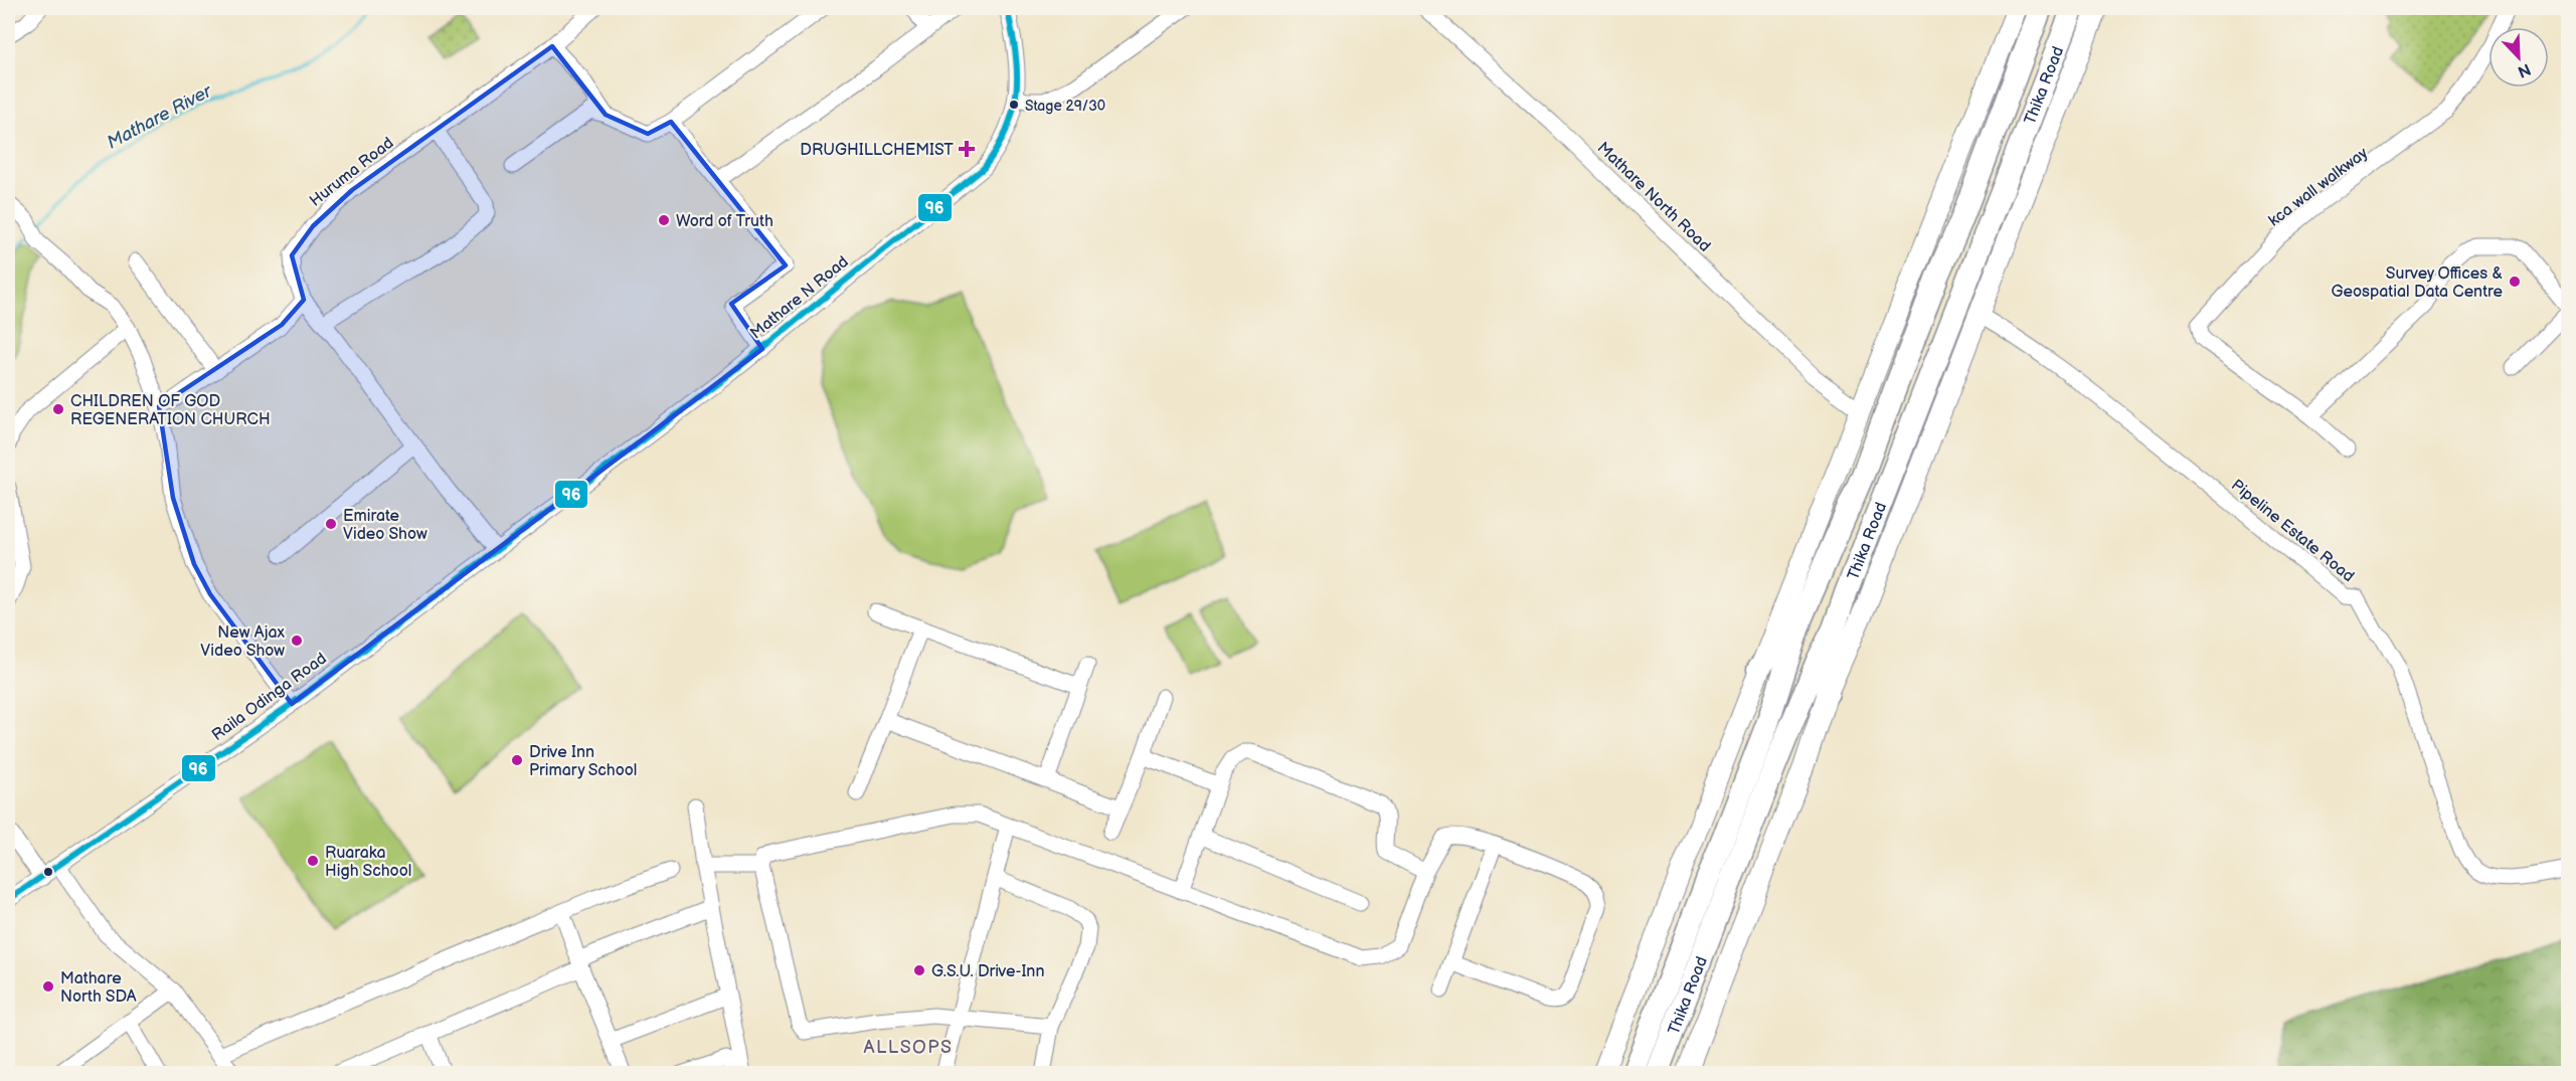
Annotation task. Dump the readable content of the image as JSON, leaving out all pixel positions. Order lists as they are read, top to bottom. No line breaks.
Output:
{"streets":{"highway":["Thika Road"],"street":["Huruma Road","kca wall walkway","Mathare North Road","Mathare N Road","Pipeline Estate Road","Raila Odinga Road"]},"crossings":[["Thika Road","Pipeline Estate Road"],["Huruma Road","Mathare N Road"],["Huruma Road","Raila Odinga Road"],["Mathare N Road","Raila Odinga Road"]],"districts":["ALLSOPS"],"water":["Mathare River"],"places":{"other":["Stage 29/30","Word of Truth","Survey Offices & Geospatial Data Centre","CHILDREN OF GOD REGENERATION CHURCH","Emirate Video Show","New Ajax Video Show","Drive Inn Primary School","Ruaraka High School","G.S.U. Drive-Inn","Mathare North SDA"],"health":["DRUGHILLCHEMIST"]},"lines":["transit line 96"],"north":"bottom right"}
